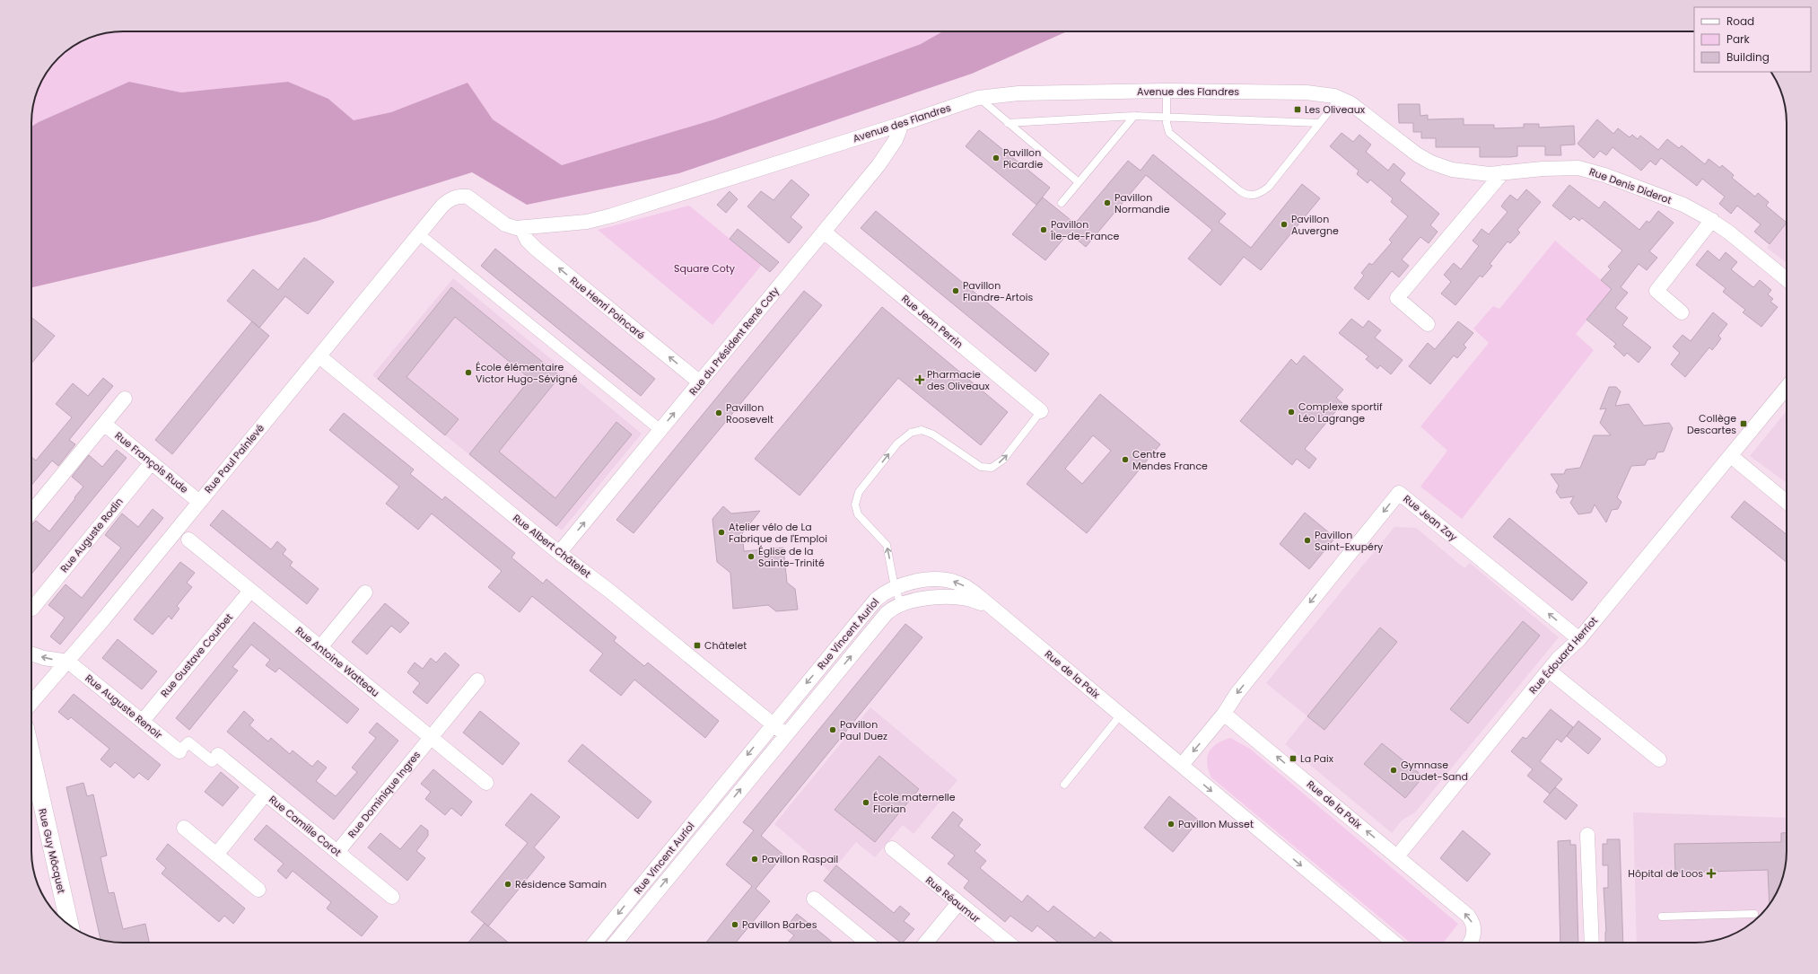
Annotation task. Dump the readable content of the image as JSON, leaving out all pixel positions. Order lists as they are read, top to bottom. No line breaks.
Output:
{"streets":{"street":["Avenue des Flandres","Rue Denis Diderot","Rue Henri Poincaré","Rue Jean Perrin","Rue du Président René Coty","Rue Paul Painlevé","Rue François Rude","Rue Jean Zay","Rue Auguste Rodin","Rue Albert Châtelet","Rue Vincent Auriol","Rue Gustave Courbet","Rue Édouard Herriot","Rue Antoine Watteau","Rue de la Paix","Rue Auguste Renoir","Rue Dominique Ingres","Rue Camille Corot","Rue Guy Môcquet","Rue Réaumur"]},"crossings":[["Avenue des Flandres","Rue Denis Diderot"],["Avenue des Flandres","Rue Henri Poincaré"],["Avenue des Flandres","Rue du Président René Coty"],["Avenue des Flandres","Rue Paul Painlevé"],["Rue Henri Poincaré","Rue du Président René Coty"],["Rue Jean Perrin","Rue du Président René Coty"],["Rue du Président René Coty","Rue Albert Châtelet"],["Rue Paul Painlevé","Rue François Rude"],["Rue Paul Painlevé","Rue Albert Châtelet"],["Rue Paul Painlevé","Rue Auguste Renoir"],["Rue François Rude","Rue Auguste Rodin"],["Rue Jean Zay","Rue Édouard Herriot"],["Rue Jean Zay","Rue de la Paix"],["Rue Albert Châtelet","Rue Vincent Auriol"],["Rue Vincent Auriol","Rue de la Paix"],["Rue Gustave Courbet","Rue Antoine Watteau"],["Rue Gustave Courbet","Rue Auguste Renoir"],["Rue Édouard Herriot","Rue de la Paix"],["Rue Antoine Watteau","Rue Dominique Ingres"],["Rue Dominique Ingres","Rue Camille Corot"]],"one_way":["Rue du Président René Coty"],"parks":["Square Coty"],"places":{"transit":["Les Oliveaux","Collège Descartes","Châtelet","La Paix"],"other":["Pavillon Picardie","Pavillon Normandie","Pavillon Auvergne","Pavillon Île-de-France","Pavillon Flandre-Artois","École élémentaire Victor Hugo-Sévigné","Complexe sportif Léo Lagrange","Pavillon Roosevelt","Centre Mendes France","Atelier vélo de La Fabrique de l'Emploi","Pavillon Saint-Exupéry","Église de la Sainte-Trinité","Pavillon Paul Duez","Gymnase Daudet-Sand","École maternelle Florian","Pavillon Musset","Pavillon Raspail","Résidence Samain","Pavillon Barbes"],"health":["Pharmacie des Oliveaux","Hôpital de Loos"]},"legend":["Road","Park","Building"]}
